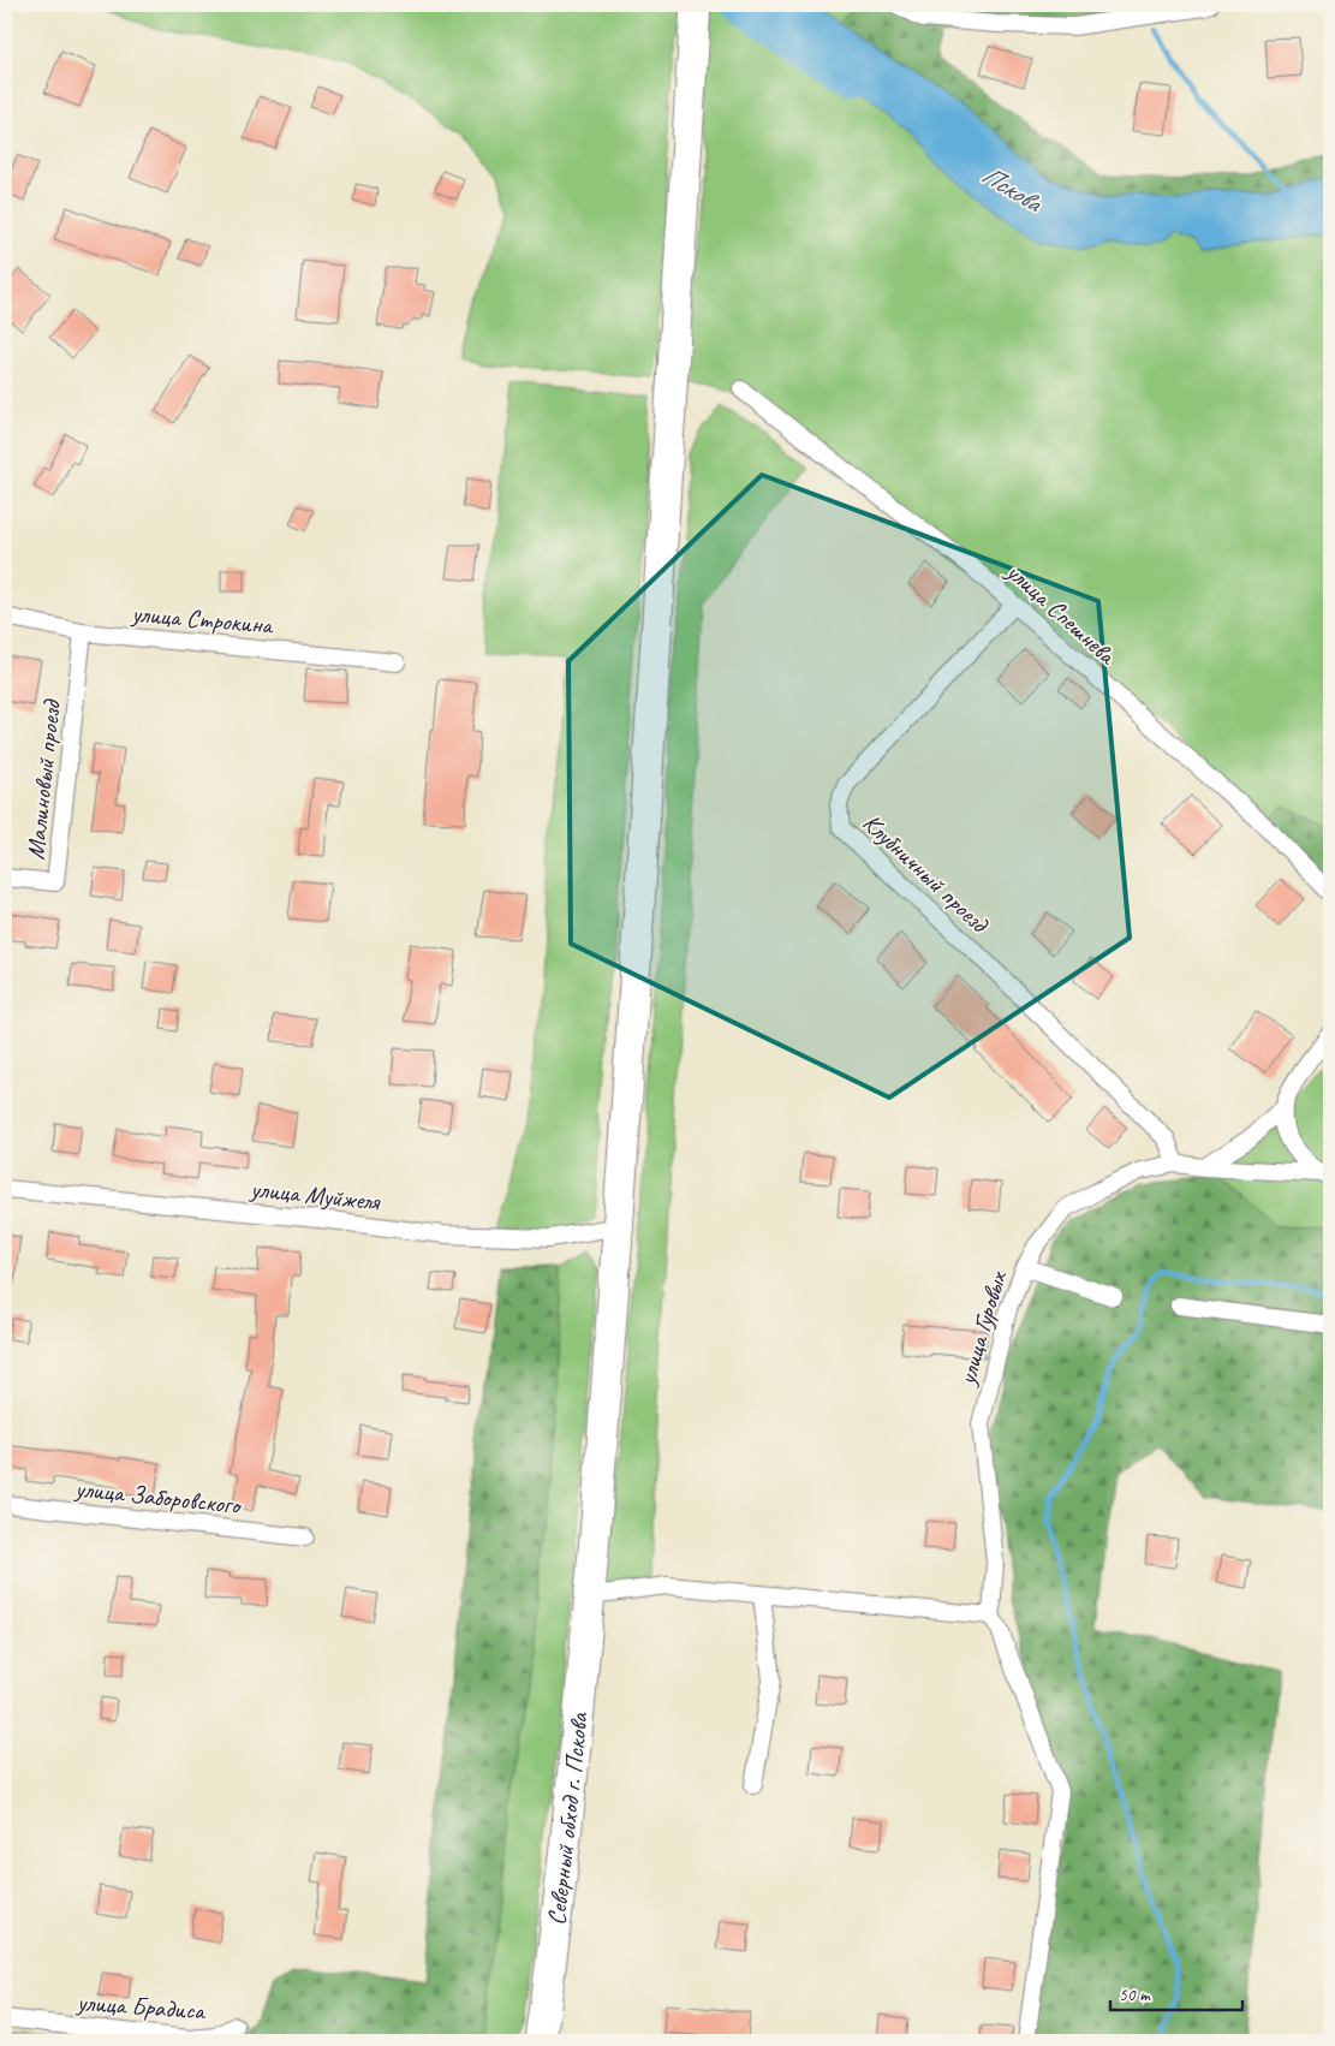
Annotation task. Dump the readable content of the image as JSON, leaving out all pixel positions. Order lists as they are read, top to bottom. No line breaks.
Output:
{"streets":{"highway":["Северный обход г. Пскова"],"street":["улица Спешнева","улица Строкина","Малиновый проезд","Клубничный проезд","улица Муйжеля","улица Гуровых","улица Заборовского","улица Брадиса"]},"crossings":[["улица Спешнева","Клубничный проезд"],["улица Строкина","Малиновый проезд"],["Клубничный проезд","улица Гуровых"],["улица Муйжеля","Северный обход г. Пскова"]],"water":["Пскова"],"scale_bar":"50 m"}
